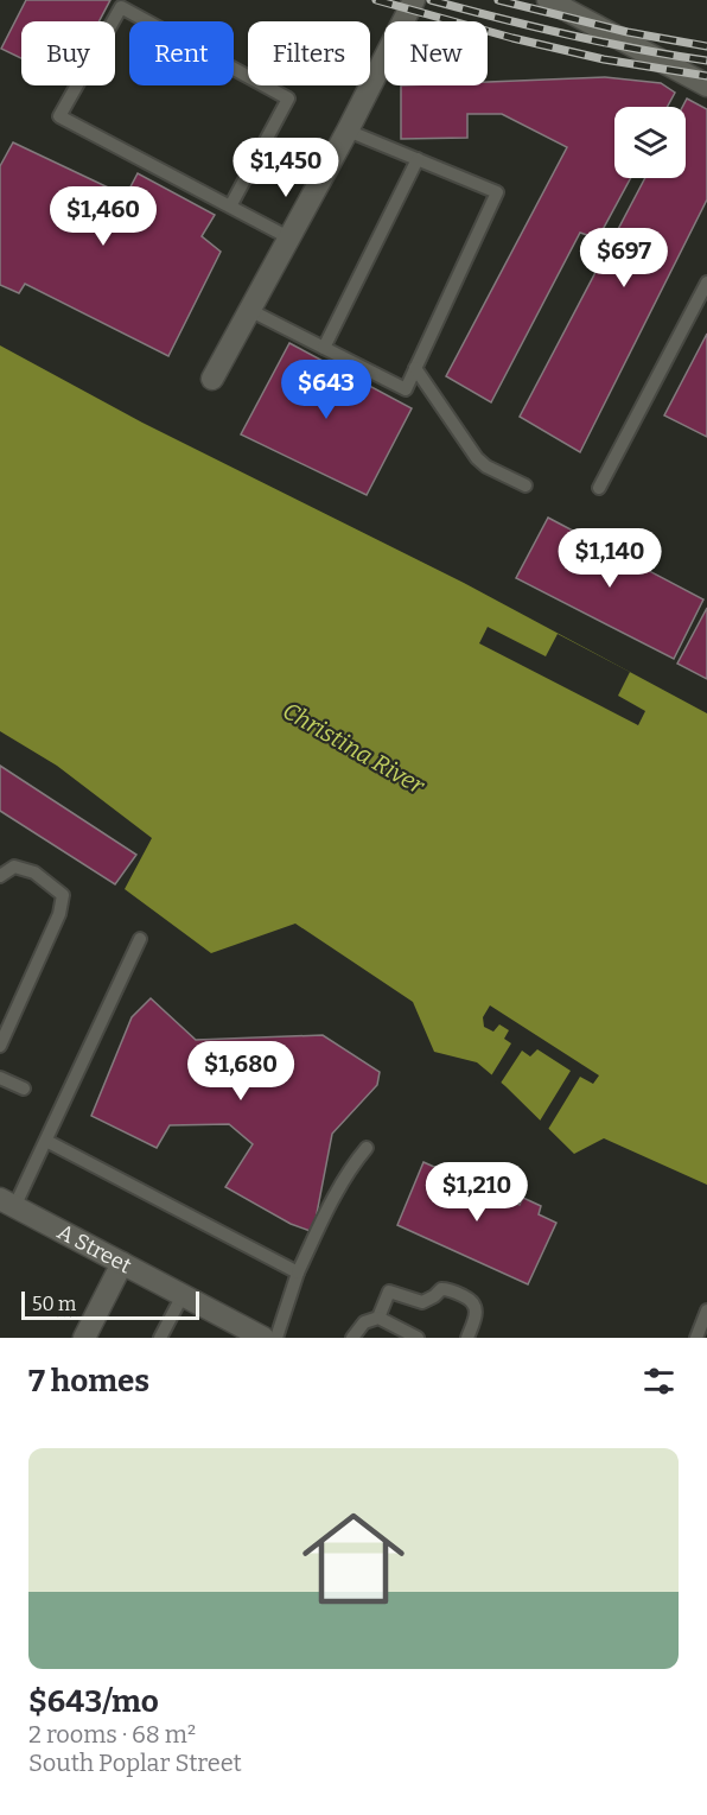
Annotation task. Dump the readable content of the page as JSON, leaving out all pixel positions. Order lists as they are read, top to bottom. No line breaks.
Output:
{"streets":{"street":["A Street"]},"water":["Christina River"],"scale_bar":"50 m","page":{"chip":["Buy","Rent","Filters","New"],"price":["$1,450","$1,460","$697","$643","$1,140","$1,680","$1,210"],"scale":"50 m","heading":"7 homes","list":[{"name":"$643/mo","note":"2 rooms · 68 m² · South Poplar Street"}]}}
